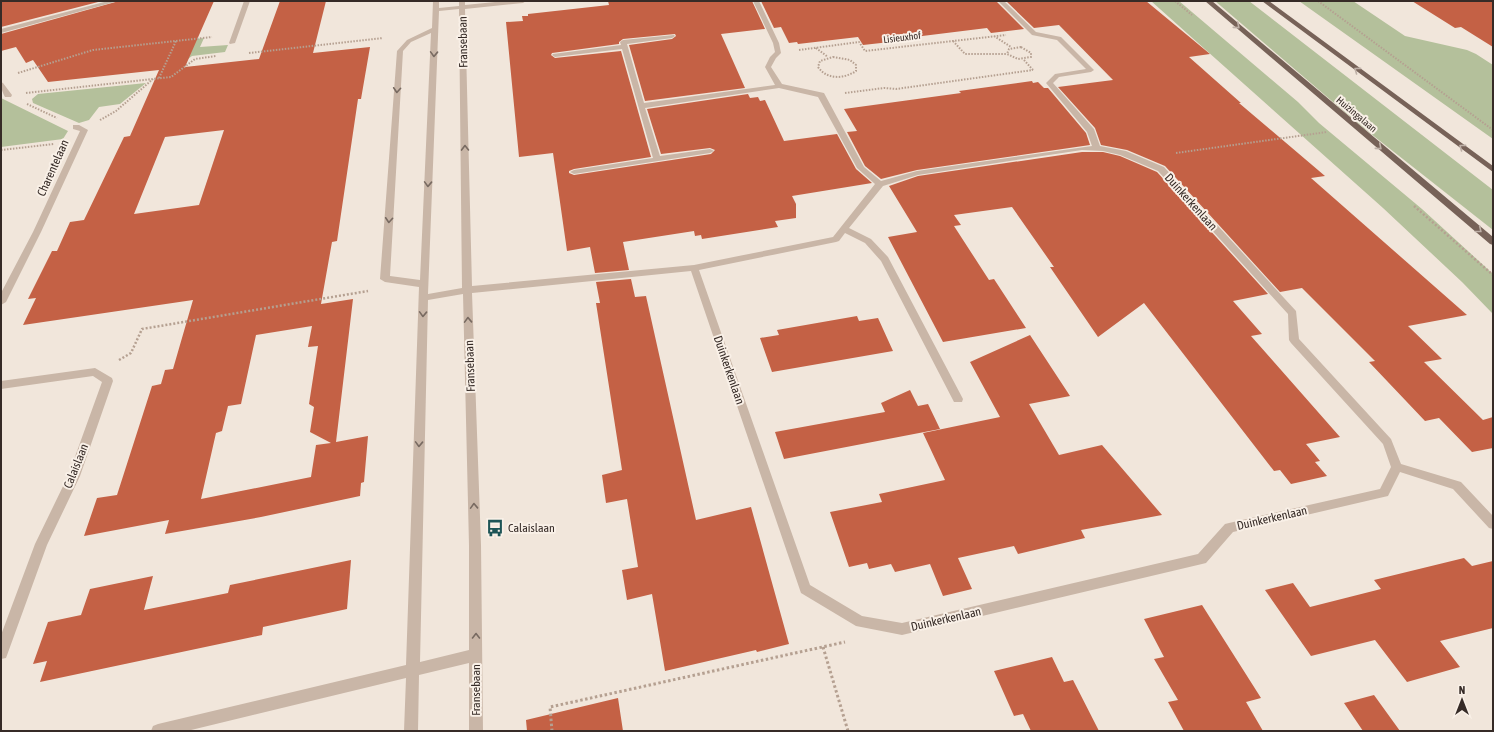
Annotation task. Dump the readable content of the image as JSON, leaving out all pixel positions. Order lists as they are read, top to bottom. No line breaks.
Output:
{"streets":{"main road":["Huizingalaan"],"street":["Fransebaan","Charentelaan","Duinkerkenlaan","Calaislaan"],"path":["Lisieuxhof"]},"places":{"bus stop":["Calaislaan"]},"north":"top"}
